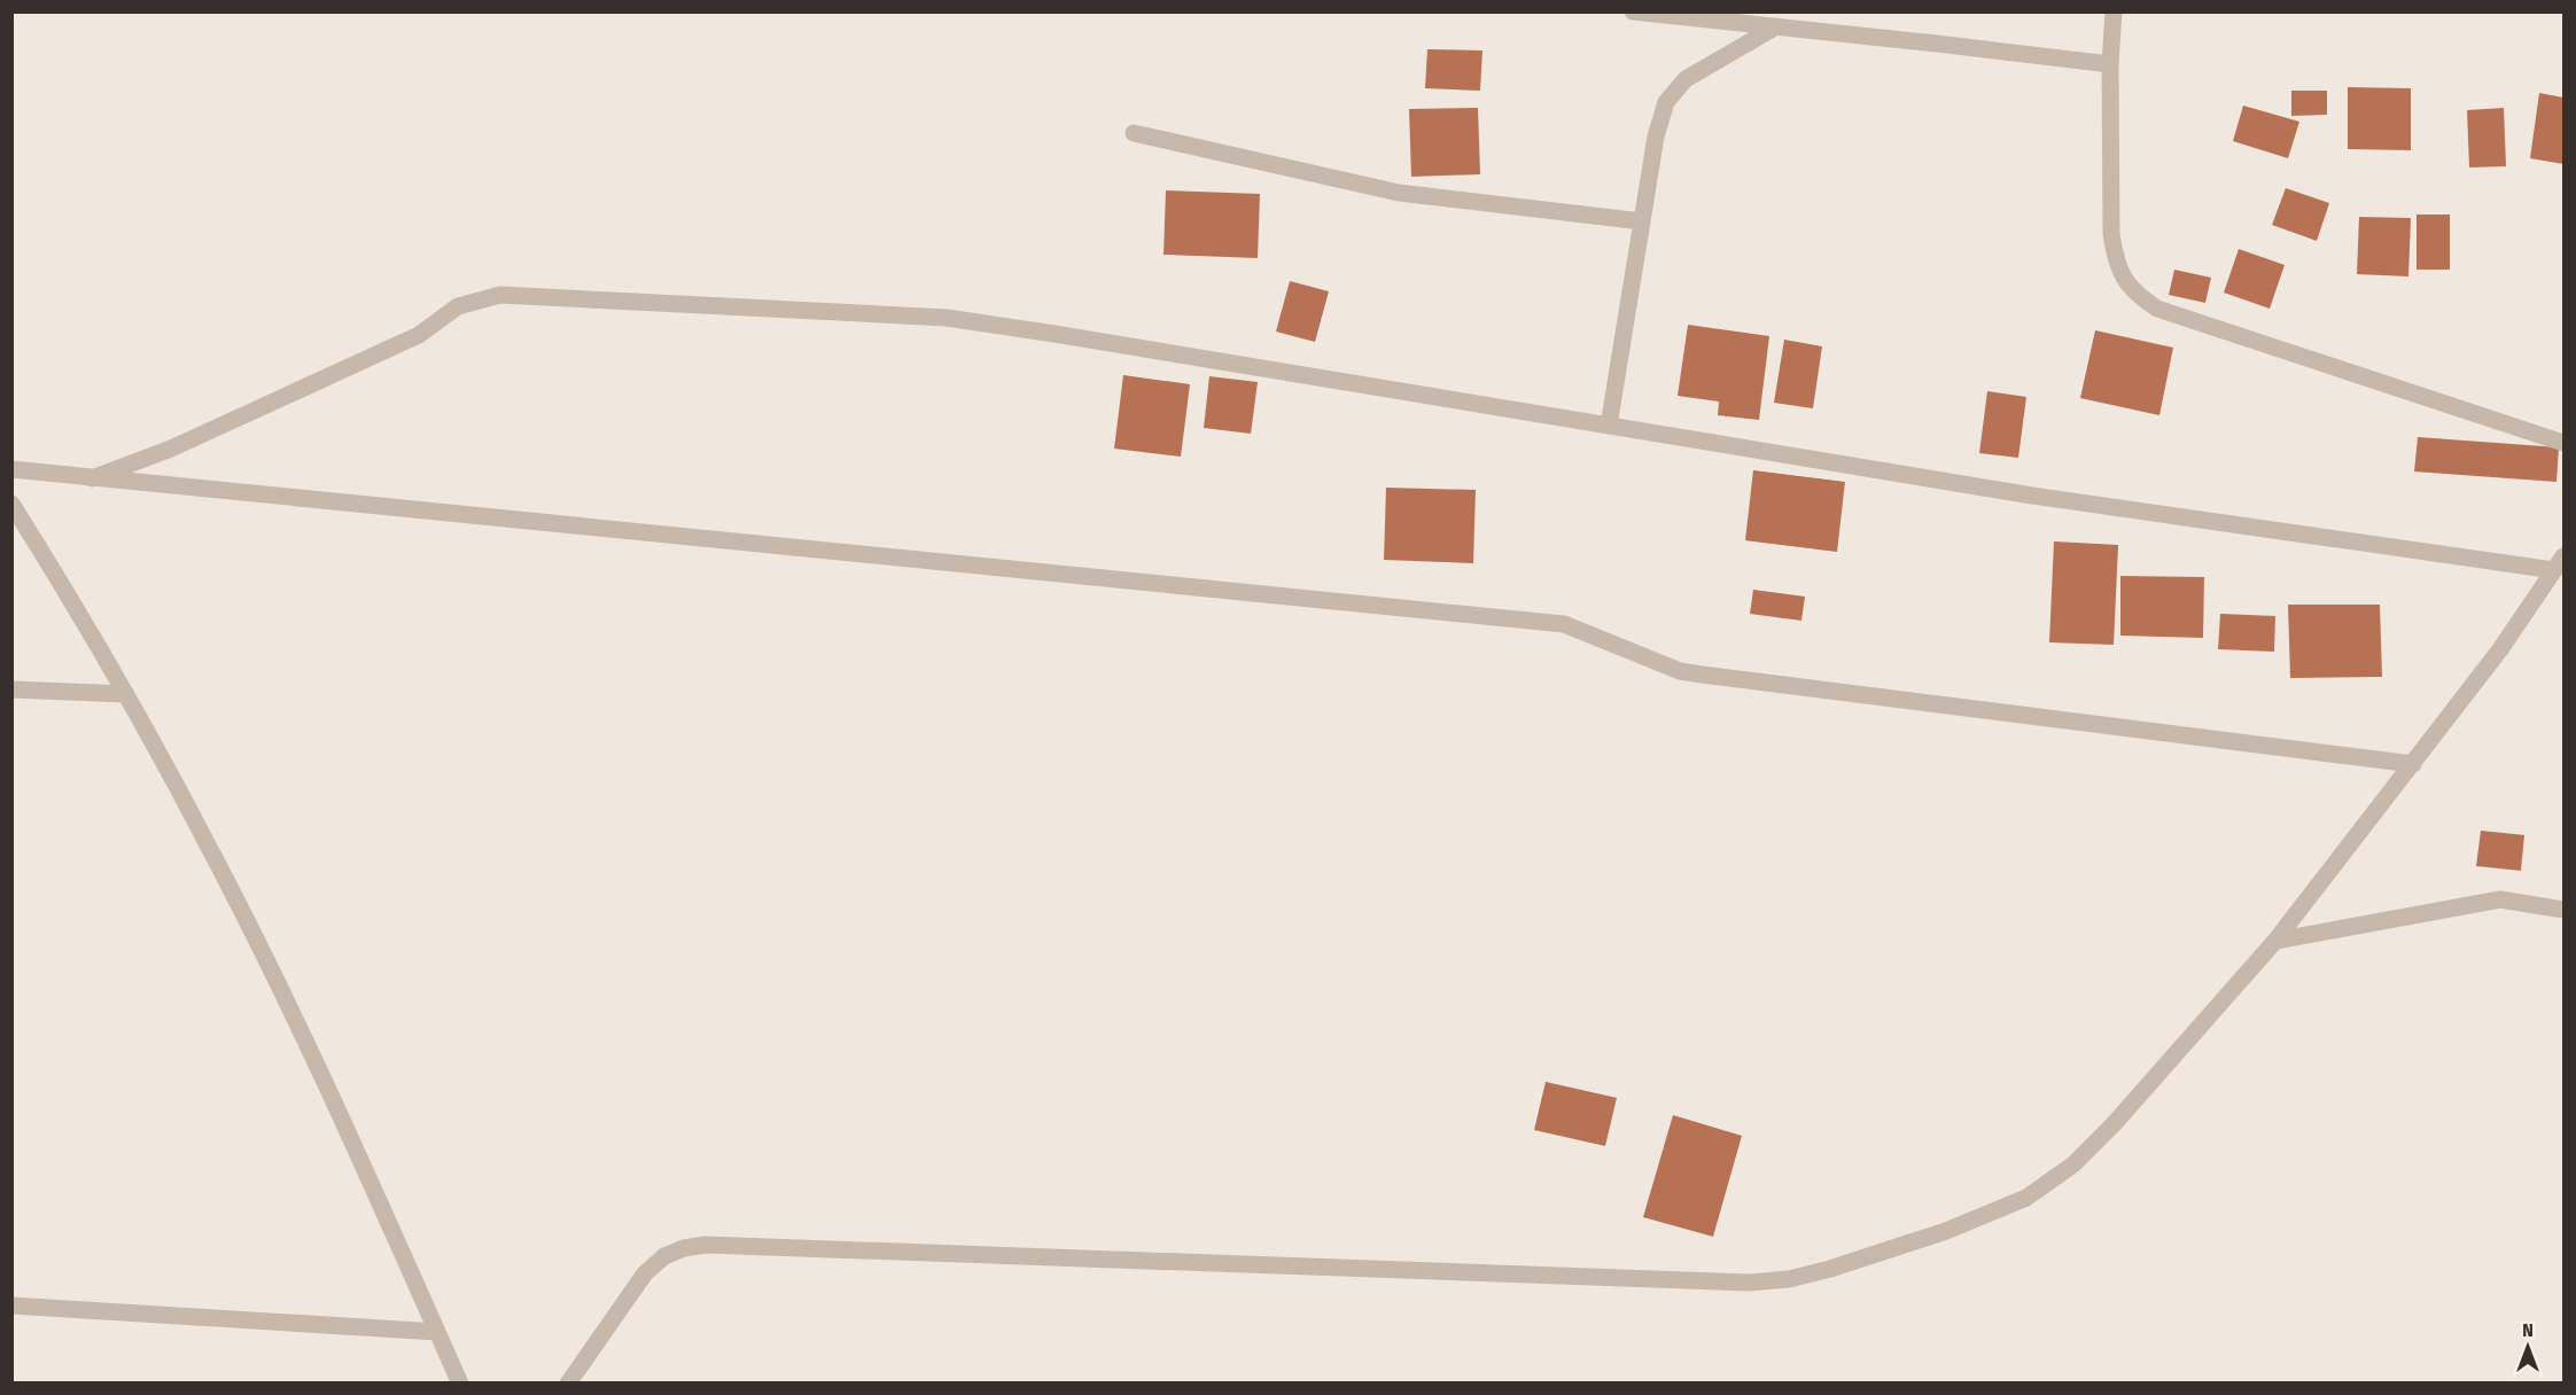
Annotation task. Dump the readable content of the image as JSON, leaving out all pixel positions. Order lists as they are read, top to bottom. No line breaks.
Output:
{"north":"top"}
